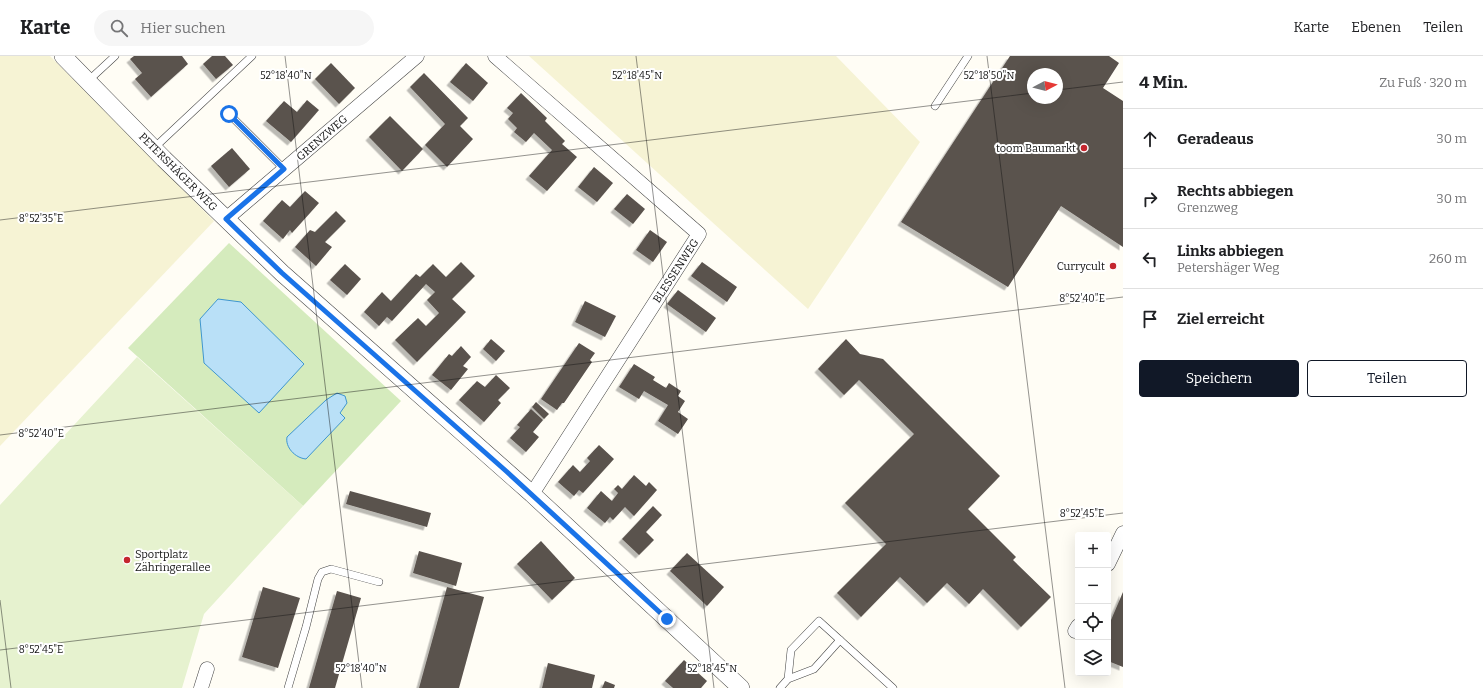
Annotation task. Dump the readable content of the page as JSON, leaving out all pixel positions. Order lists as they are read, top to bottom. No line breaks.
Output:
{"streets":{"street":["GRENZWEG","PETERSHÄGER WEG","BLESSENWEG"]},"crossings":[["GRENZWEG","PETERSHÄGER WEG"],["PETERSHÄGER WEG","BLESSENWEG"]],"places":["toom Baumarkt","Currycult","Sportplatz Zähringerallee"],"north":"right","page":{"header":"Karte","search":"Hier suchen","nav":["Karte","Ebenen","Teilen"],"heading":["4 Min.","Zu Fuß · 320 m"],"list":[["Geradeaus","30 m"],["Rechts abbiegen","Grenzweg","30 m"],["Links abbiegen","Petershäger Weg","260 m"],"Ziel erreicht"],"buttons":["Speichern","Teilen"],"map_buttons":["+","−"]},"coordinates":["52°18'40\"N","52°18'45\"N","52°18'50\"N","8°52'35\"E","8°52'40\"E","8°52'45\"E"]}
